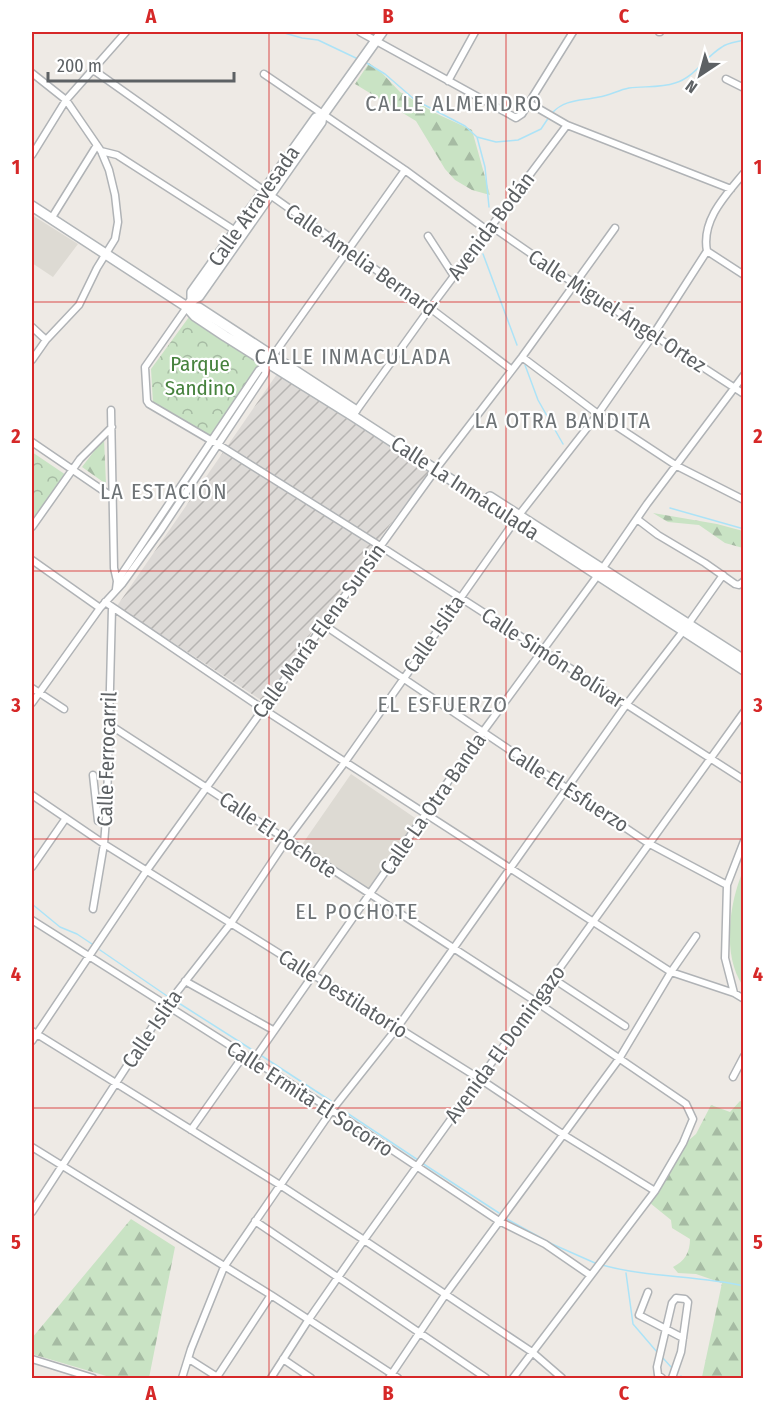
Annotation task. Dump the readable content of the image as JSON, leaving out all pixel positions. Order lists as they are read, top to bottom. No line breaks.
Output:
{"streets":{"main road":["Calle Atravesada","Calle La Inmaculada"],"street":["Avenida Bodán","Calle Amelia Bernard","Calle Miguel Ángel Ortez","Calle María Elena Sunsín","Calle Islita","Calle Simón Bolívar","Calle Ferrocarril","Calle El Esfuerzo","Calle La Otra Banda","Calle El Pochote","Calle Destilatorio","Avenida El Domingazo","Calle Ermita El Socorro"]},"crossings":[["Calle Atravesada","Calle Amelia Bernard"],["Calle Atravesada","Calle Miguel Ángel Ortez"],["Calle Atravesada","Calle La Inmaculada"],["Calle Atravesada","Calle Simón Bolívar"],["Avenida Bodán","Calle Amelia Bernard"],["Avenida Bodán","Calle Miguel Ángel Ortez"],["Avenida Bodán","Calle La Inmaculada"],["Calle Amelia Bernard","Calle María Elena Sunsín"],["Calle Miguel Ángel Ortez","Calle María Elena Sunsín"],["Calle Miguel Ángel Ortez","Calle Islita"],["Calle Miguel Ángel Ortez","Calle La Otra Banda"],["Calle La Inmaculada","Calle María Elena Sunsín"],["Calle La Inmaculada","Calle Islita"],["Calle La Inmaculada","Calle La Otra Banda"],["Calle María Elena Sunsín","Calle Simón Bolívar"],["Calle María Elena Sunsín","Calle El Esfuerzo"],["Calle María Elena Sunsín","Calle El Pochote"],["Calle María Elena Sunsín","Calle Destilatorio"],["Calle María Elena Sunsín","Calle Ermita El Socorro"],["Calle Islita","Calle Simón Bolívar"],["Calle Islita","Calle El Esfuerzo"],["Calle Islita","Calle El Pochote"],["Calle Islita","Calle Destilatorio"],["Calle Islita","Calle Ermita El Socorro"],["Calle Simón Bolívar","Calle La Otra Banda"],["Calle Simón Bolívar","Avenida El Domingazo"],["Calle Ferrocarril","Calle El Pochote"],["Calle Ferrocarril","Calle Destilatorio"],["Calle El Esfuerzo","Calle La Otra Banda"],["Calle El Esfuerzo","Avenida El Domingazo"],["Calle La Otra Banda","Calle El Pochote"],["Calle La Otra Banda","Calle Destilatorio"],["Calle La Otra Banda","Calle Ermita El Socorro"],["Calle El Pochote","Calle Destilatorio"],["Calle El Pochote","Avenida El Domingazo"],["Calle Destilatorio","Avenida El Domingazo"],["Avenida El Domingazo","Calle Ermita El Socorro"]],"districts":["CALLE ALMENDRO","CALLE INMACULADA","LA OTRA BANDITA","LA ESTACIÓN","EL ESFUERZO","EL POCHOTE"],"parks":["Parque Sandino"],"scale_bar":"200 m","north":"bottom left","grid":{"columns":["A","B","C"],"rows":["1","2","3","4","5"]}}
